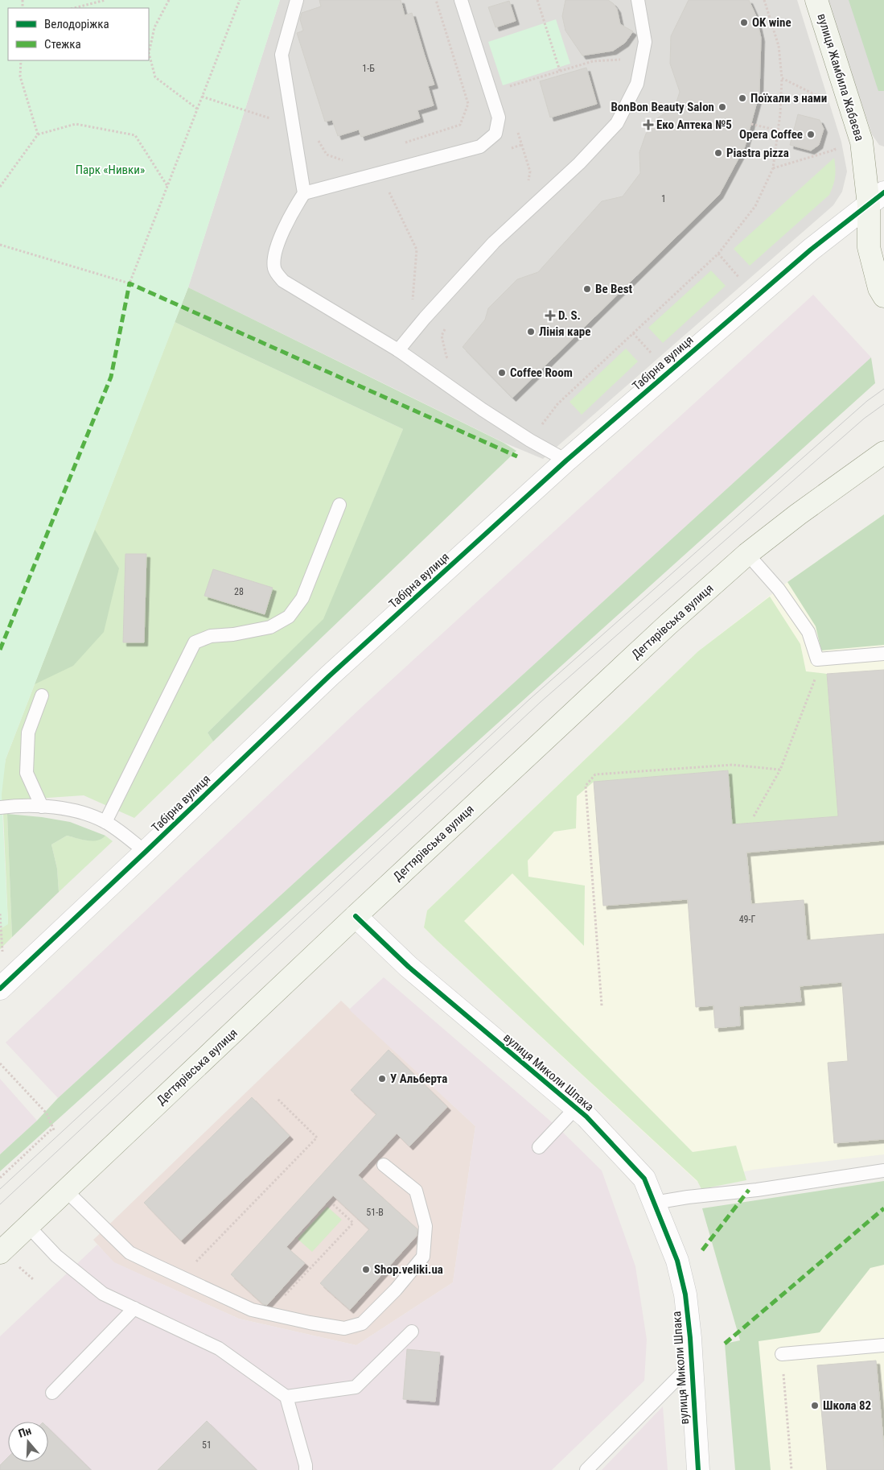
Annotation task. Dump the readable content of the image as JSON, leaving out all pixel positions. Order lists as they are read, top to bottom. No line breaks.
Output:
{"streets":{"main road":["вулиця Жамбила Жабаєва","Дегтярівська вулиця"],"street":["Табірна вулиця","вулиця Миколи Шпака"]},"crossings":[["вулиця Жамбила Жабаєва","Табірна вулиця"],["Дегтярівська вулиця","вулиця Миколи Шпака"]],"parks":["Парк «Нивки»"],"places":{"other":["OK wine","Поїхали з нами","BonBon Beauty Salon","Opera Coffee","Piastra pizza","Be Best","Лінія каре","Coffee Room","У Альберта","Shop.veliki.ua","Школа 82"],"health":["Еко Аптека №5","D. S."]},"house_numbers":["1-Б","1","28","49-Г","51-В","51"],"legend":["Велодоріжка","Стежка"],"north":"top"}
